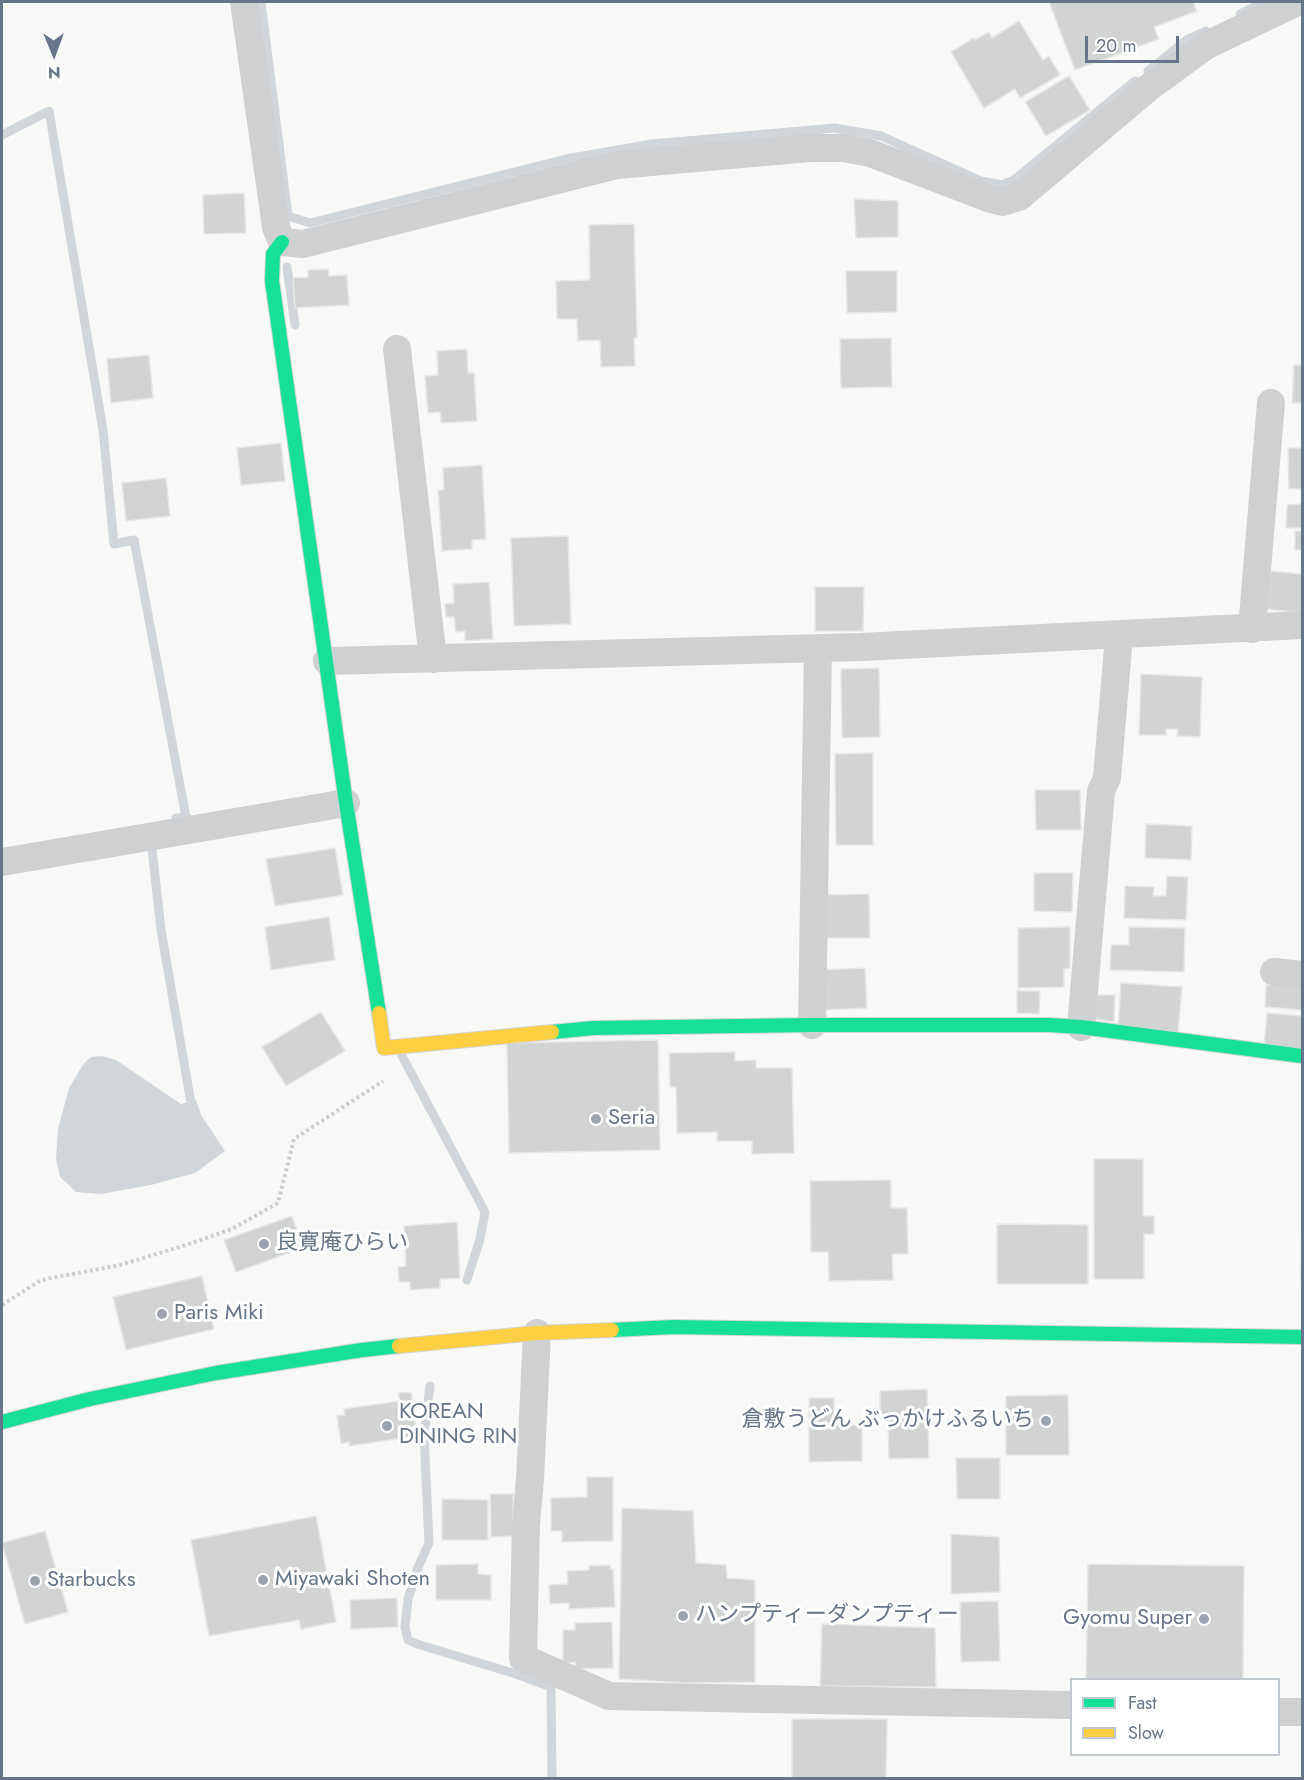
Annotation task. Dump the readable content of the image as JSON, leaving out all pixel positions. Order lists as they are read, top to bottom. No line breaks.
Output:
{"places":["Seria","良寛庵ひらい","Paris Miki","倉敷うどん ぶっかけふるいち","KOREAN DINING RIN","Miyawaki Shoten","Starbucks","ハンプティーダンプティー","Gyomu Super"],"legend":["Fast","Slow"],"scale_bar":"20 m","north":"bottom"}
